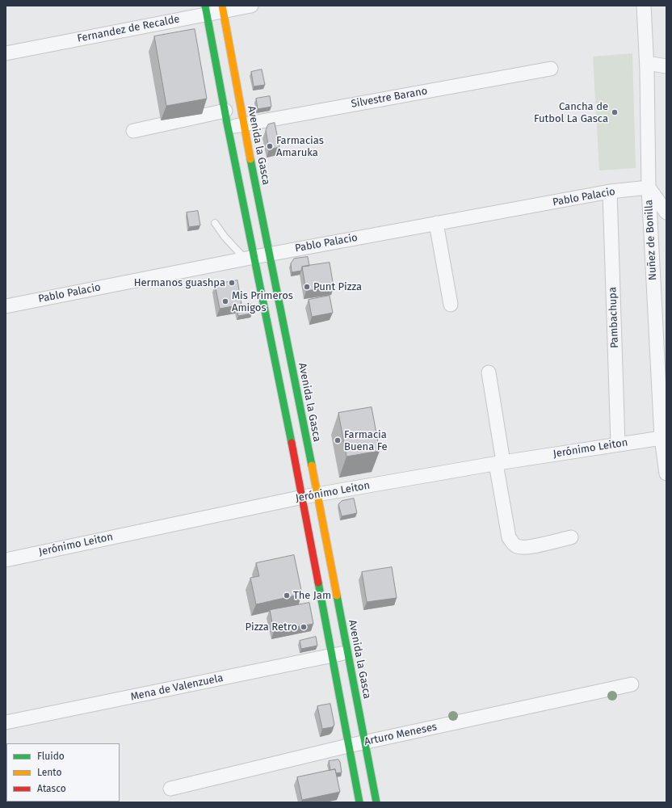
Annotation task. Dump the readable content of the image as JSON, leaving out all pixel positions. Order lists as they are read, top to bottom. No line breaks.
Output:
{"streets":{"main road":["Avenida la Gasca"],"street":["Fernandez de Recalde","Silvestre Barano","Pablo Palacio","Nuñez de Bonilla","Pambachupa","Jerónimo Leiton","Mena de Valenzuela","Arturo Meneses"]},"crossings":[["Fernandez de Recalde","Avenida la Gasca"],["Silvestre Barano","Avenida la Gasca"],["Avenida la Gasca","Pablo Palacio"],["Avenida la Gasca","Jerónimo Leiton"],["Avenida la Gasca","Mena de Valenzuela"],["Avenida la Gasca","Arturo Meneses"],["Pablo Palacio","Nuñez de Bonilla"],["Pablo Palacio","Pambachupa"],["Nuñez de Bonilla","Jerónimo Leiton"],["Pambachupa","Jerónimo Leiton"]],"places":["Cancha de Futbol La Gasca","Farmacias Amaruka","Hermanos guashpa","Punt Pizza","Mis Primeros Amigos","Farmacia Buena Fe","The Jam","Pizza Retro"],"legend":["Fluido","Lento","Atasco"]}
